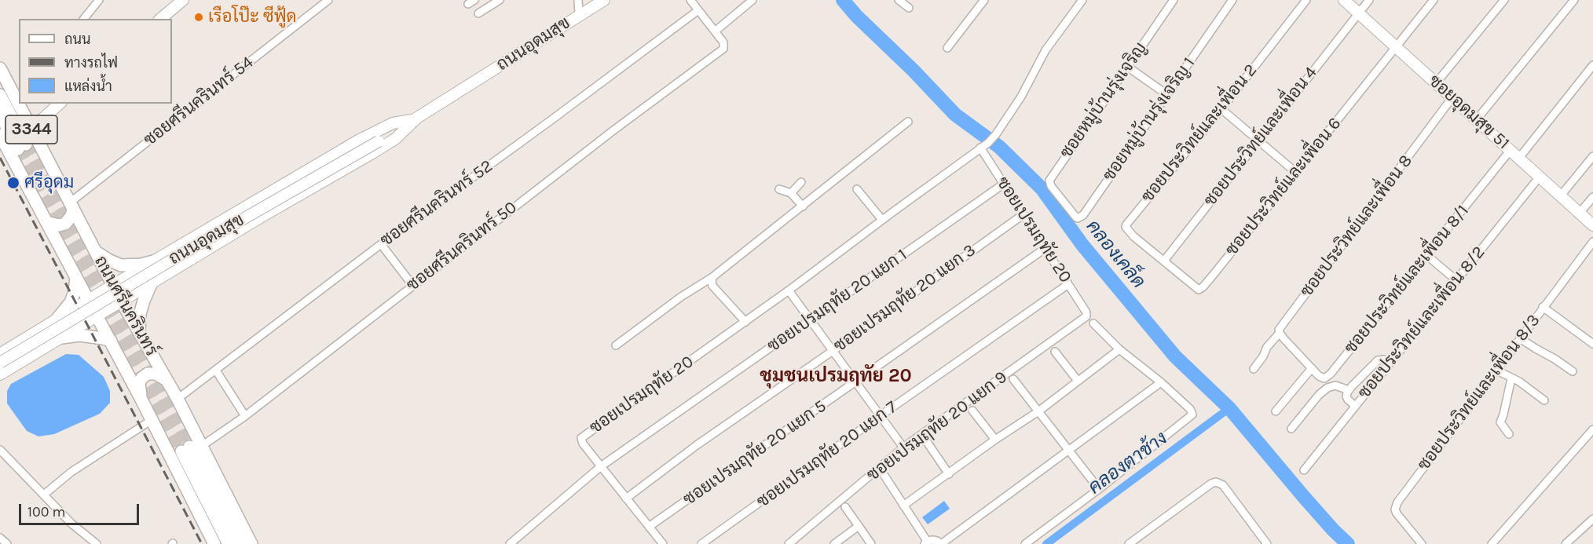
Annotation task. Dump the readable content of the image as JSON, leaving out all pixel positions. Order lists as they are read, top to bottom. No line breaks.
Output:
{"streets":{"main road":["ถนนอุดมสุข","ซอยอุดมสุข 51","3344","ถนนศรีนครินทร์"],"street":["ซอยหมู่บ้านรุ่งเจริญ","ซอยศรีนครินทร์ 54","ซอยหมู่บ้านรุ่งเจริญ 1","ซอยประวิทย์และเพื่อน 2","ซอยประวิทย์และเพื่อน 4","ซอยประวิทย์และเพื่อน 6","ซอยศรีนครินทร์ 52","ซอยประวิทย์และเพื่อน 8","ซอยเปรมฤทัย 20","ซอยศรีนครินทร์ 50","ซอยประวิทย์และเพื่อน 8/1","ซอยเปรมฤทัย 20 แยก 3","ซอยเปรมฤทัย 20 แยก 1","ซอยประวิทย์และเพื่อน 8/2","ซอยประวิทย์และเพื่อน 8/3","ซอยเปรมฤทัย 20 แยก 9","ซอยเปรมฤทัย 20 แยก 5","ซอยเปรมฤทัย 20 แยก 7"]},"crossings":[["ถนนอุดมสุข","ถนนศรีนครินทร์"],["ซอยหมู่บ้านรุ่งเจริญ","ซอยหมู่บ้านรุ่งเจริญ 1"],["ซอยศรีนครินทร์ 54","ถนนศรีนครินทร์"],["ซอยอุดมสุข 51","ซอยประวิทย์และเพื่อน 4"],["ซอยอุดมสุข 51","ซอยประวิทย์และเพื่อน 6"],["ซอยอุดมสุข 51","ซอยประวิทย์และเพื่อน 8"],["ซอยอุดมสุข 51","ซอยประวิทย์และเพื่อน 8/1"],["ซอยอุดมสุข 51","ซอยประวิทย์และเพื่อน 8/2"],["ซอยประวิทย์และเพื่อน 2","ซอยประวิทย์และเพื่อน 4"],["ซอยประวิทย์และเพื่อน 2","ซอยประวิทย์และเพื่อน 6"],["ซอยประวิทย์และเพื่อน 4","ซอยประวิทย์และเพื่อน 6"],["ซอยศรีนครินทร์ 52","ถนนศรีนครินทร์"],["ซอยประวิทย์และเพื่อน 8","ซอยประวิทย์และเพื่อน 8/1"],["ซอยเปรมฤทัย 20","ซอยเปรมฤทัย 20 แยก 3"],["ซอยเปรมฤทัย 20","ซอยเปรมฤทัย 20 แยก 1"],["ซอยเปรมฤทัย 20","ซอยเปรมฤทัย 20 แยก 9"],["ซอยเปรมฤทัย 20","ซอยเปรมฤทัย 20 แยก 5"],["ซอยเปรมฤทัย 20","ซอยเปรมฤทัย 20 แยก 7"],["ซอยศรีนครินทร์ 50","ถนนศรีนครินทร์"]],"districts":["ชุมชนเปรมฤทัย 20"],"water":["คลองเคล็ด","คลองตาช้าง"],"places":["เรือโป๊ะ ซีฟู้ด","ศรีอุดม"],"legend":["ถนน","ทางรถไฟ","แหล่งน้ำ"],"scale_bar":"100 m"}
